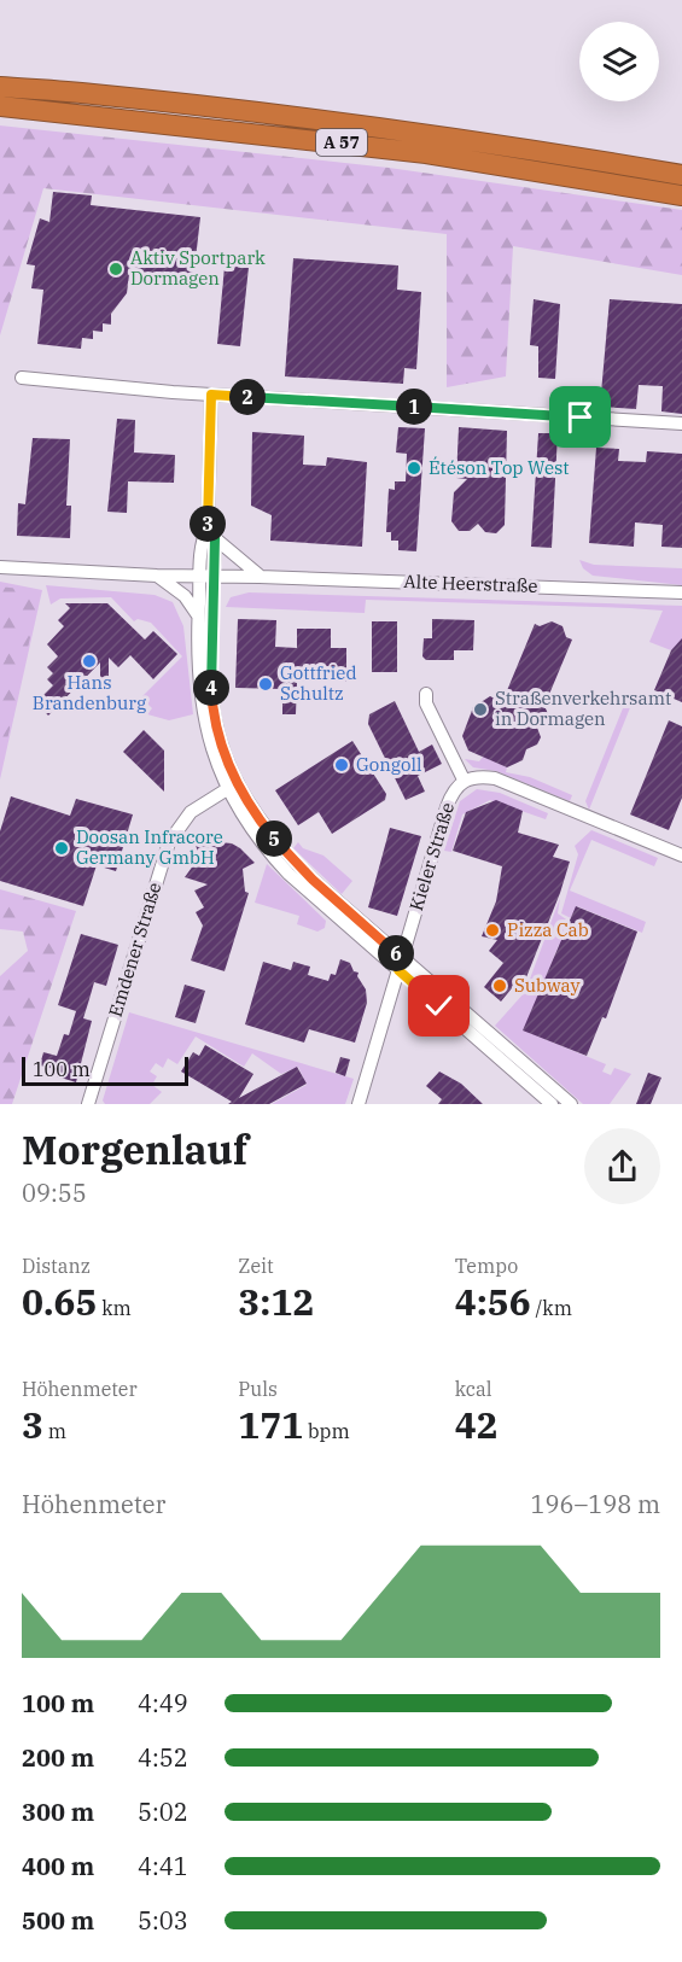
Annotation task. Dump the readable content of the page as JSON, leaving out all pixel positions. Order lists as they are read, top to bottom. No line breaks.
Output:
{"streets":{"highway":["A 57"],"street":["Alte Heerstraße","Kieler Straße","Emdener Straße"]},"places":["Aktiv Sportpark Dormagen","Étéson Top West","Hans Brandenburg","Gottfried Schultz","Straßenverkehrsamt in Dormagen","Gongoll","Doosan Infracore Germany GmbH","Pizza Cab","Subway"],"scale_bar":"100 m","page":{"pins":["2","1","3","4","5","6"],"scale":"100 m","heading":["Morgenlauf","09:55"],"stats":[["Distanz","0.65 km"],["Zeit","3:12"],["Tempo","4:56 /km"],["Höhenmeter","3 m"],["Puls","171 bpm"],["kcal","42"]],"chart":["Höhenmeter","196–198 m"],"list":[{"name":"100 m","note":"4:49"},{"name":"200 m","note":"4:52"},{"name":"300 m","note":"5:02"},{"name":"400 m","note":"4:41"},{"name":"500 m","note":"5:03"}]}}
